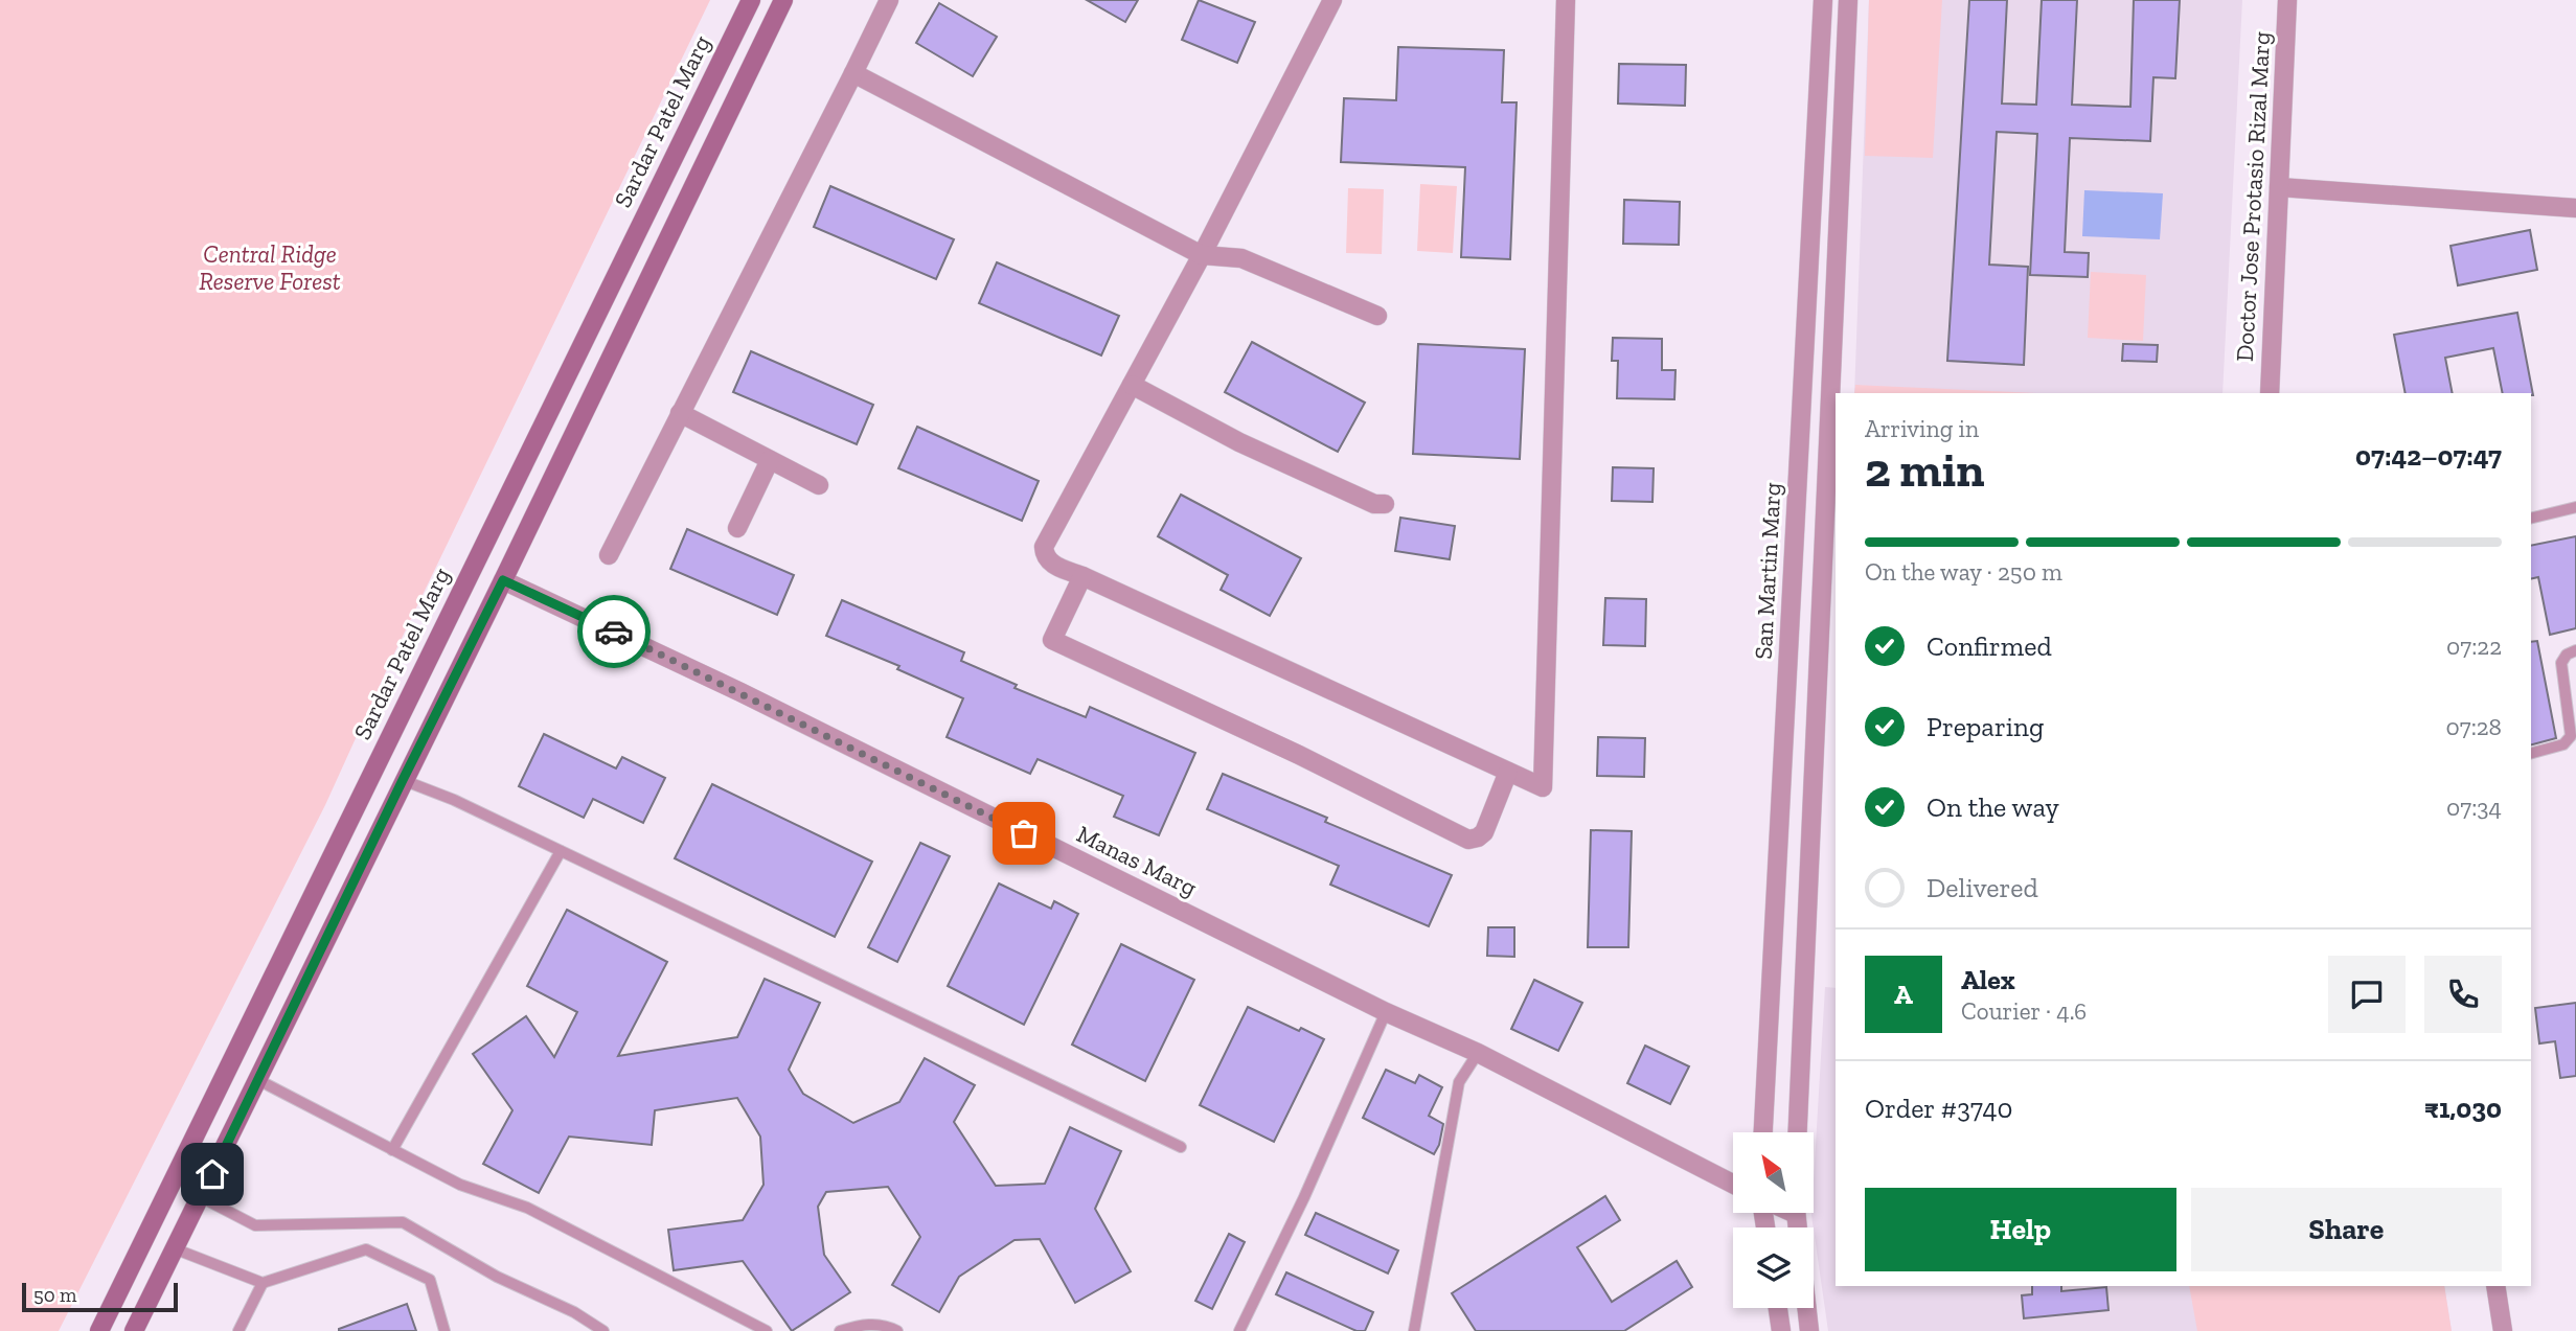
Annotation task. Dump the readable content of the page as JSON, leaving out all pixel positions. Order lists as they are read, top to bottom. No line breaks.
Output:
{"streets":{"main road":["Sardar Patel Marg"],"street":["Doctor Jose Protasio Rizal Marg","San Martin Marg","Manas Marg"]},"parks":["Central Ridge Reserve Forest"],"scale_bar":"50 m","north":"top left","page":{"heading":["2 min","Arriving in","07:42–07:47"],"panel":["Alex","Courier · 4.6","Order #3740","₹1,030"],"bar":"On the way · 250 m","list":[["Confirmed","07:22"],["Preparing","07:28"],["On the way","07:34"],"Delivered"],"round":"A","buttons":["Help","Share"],"scale":"50 m"}}
